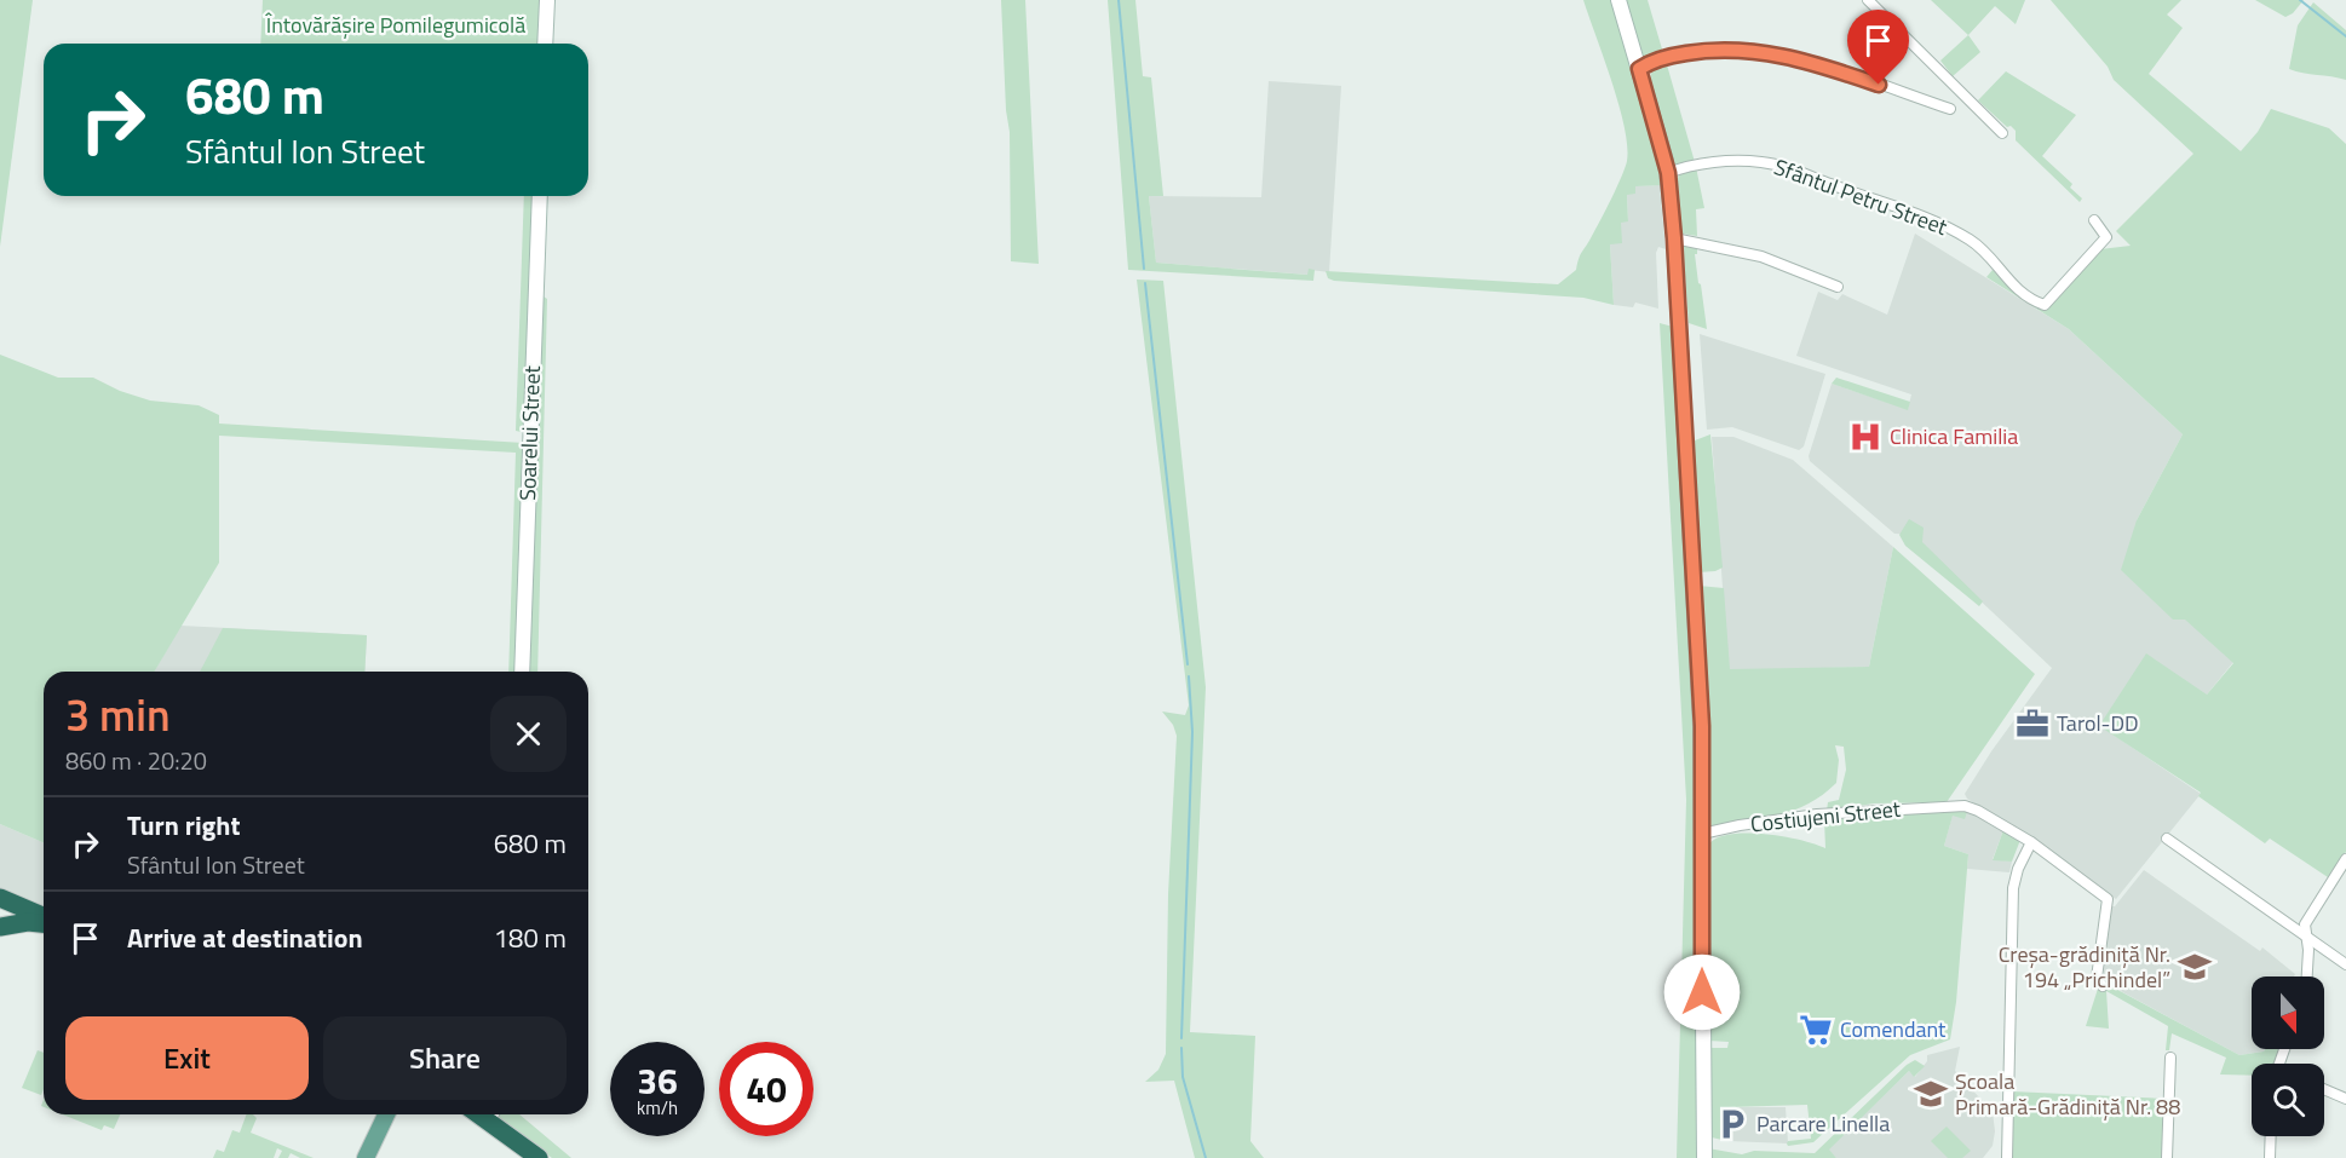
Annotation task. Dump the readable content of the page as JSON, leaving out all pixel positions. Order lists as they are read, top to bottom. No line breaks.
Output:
{"streets":{"street":["Sfântul Petru Street","Soarelui Street","Costiujeni Street"]},"parks":["Întovărășire Pomilegumicolă"],"places":{"hospital":["Clinica Familia"],"office":["Tarol-DD"],"school or university":["Creșa-grădiniță Nr. 194 „Prichindel”","Școala Primară-Grădiniță Nr. 88"],"supermarket":["Comendant"],"parking":["Parcare Linella"]},"north":"bottom","page":{"turn":["680 m","Sfântul Ion Street"],"heading":["3 min","860 m · 20:20"],"list":[{"name":"Turn right","note":"Sfântul Ion Street","value":"680 m"},{"name":"Arrive at destination","value":"180 m"}],"buttons":["Exit","Share"],"speed":"36 km/h","limit":"40"}}
